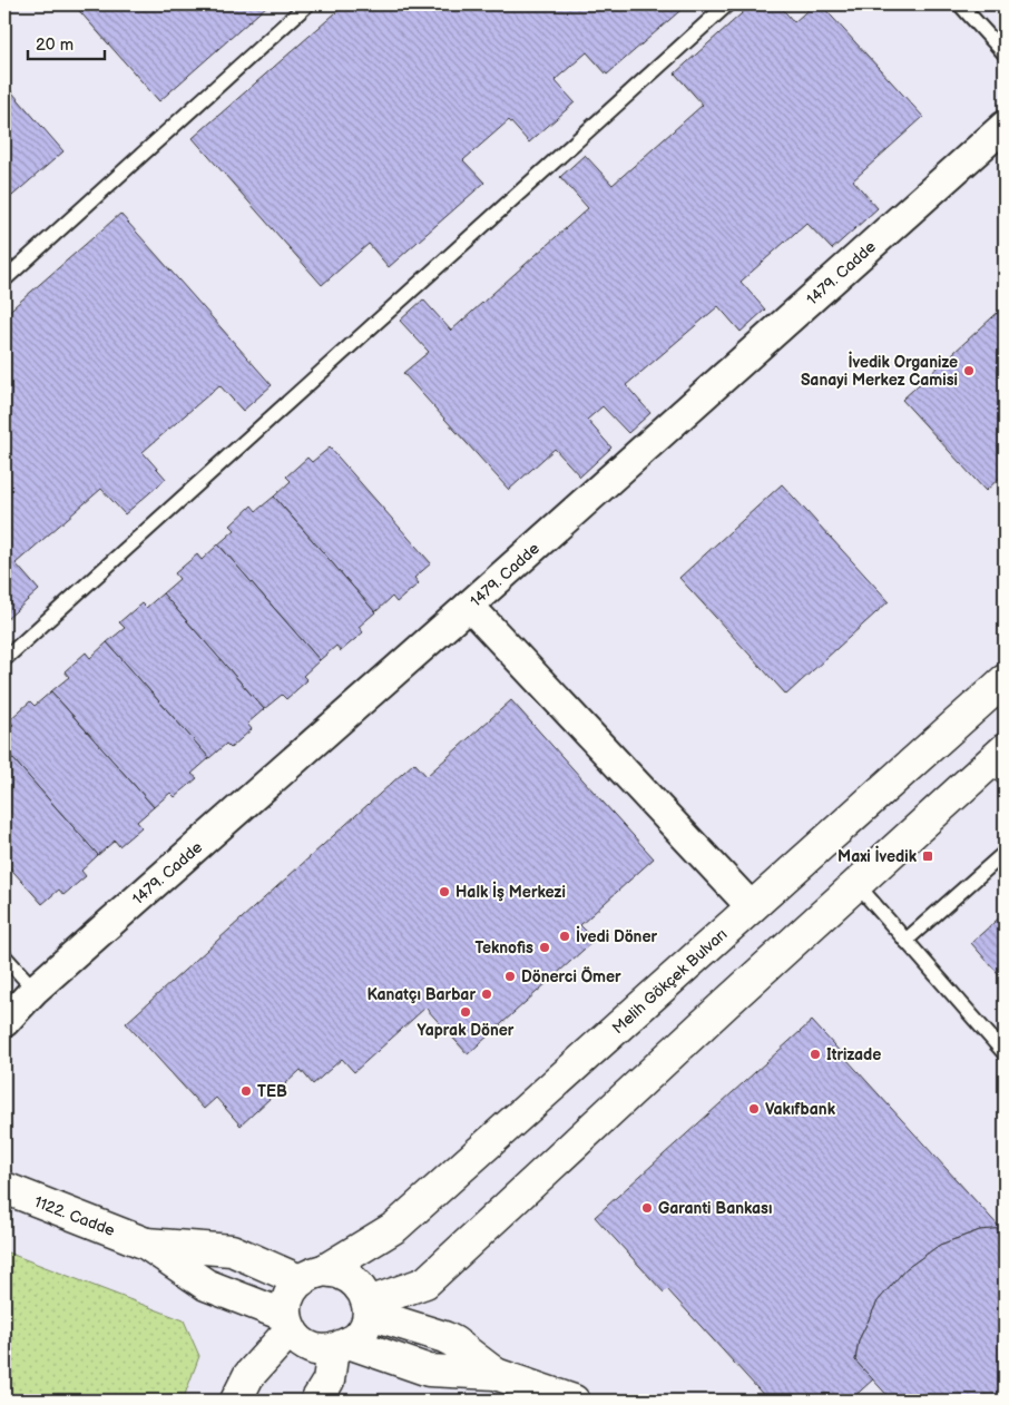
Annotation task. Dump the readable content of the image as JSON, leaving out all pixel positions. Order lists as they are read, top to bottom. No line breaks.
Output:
{"streets":{"main road":["Melih Gökçek Bulvarı","1122. Cadde"],"street":["1479. Cadde"]},"crossings":[["Melih Gökçek Bulvarı","1122. Cadde"]],"places":{"other":["İvedik Organize Sanayi Merkez Camisi","Halk İş Merkezi","İvedi Döner","Teknofis","Dönerci Ömer","Kanatçı Barbar","Yaprak Döner","Itrizade","TEB","Vakıfbank","Garanti Bankası"],"transit":["Maxi İvedik"]},"scale_bar":"20 m"}
